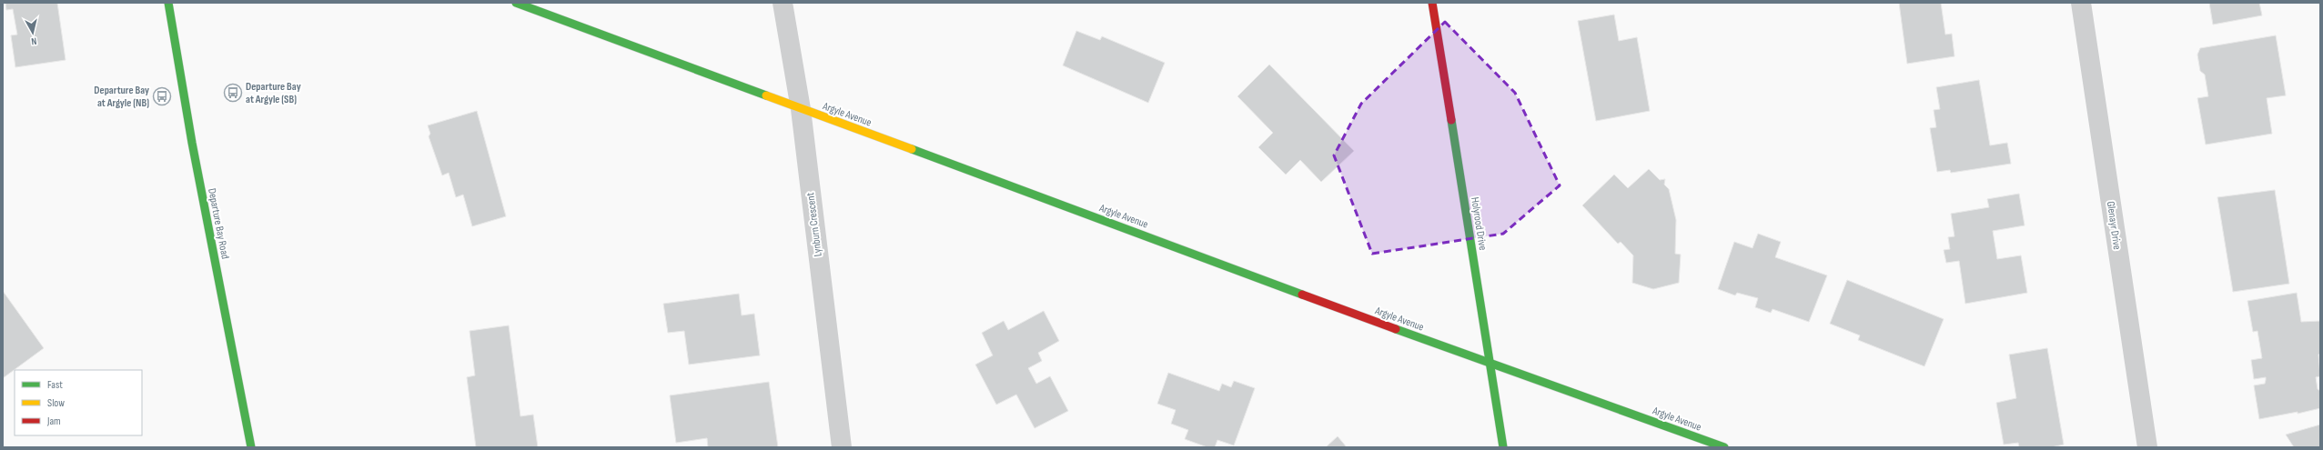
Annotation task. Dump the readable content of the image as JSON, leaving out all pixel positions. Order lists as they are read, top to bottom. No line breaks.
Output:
{"streets":{"street":["Argyle Avenue","Departure Bay Road","Holyrood Drive","Lynburn Crescent","Glenayr Drive"]},"crossings":[["Argyle Avenue","Holyrood Drive"],["Argyle Avenue","Lynburn Crescent"]],"places":{"bus stop":["Departure Bay at Argyle (SB)","Departure Bay at Argyle (NB)"]},"legend":["Fast","Slow","Jam"],"north":"bottom"}
